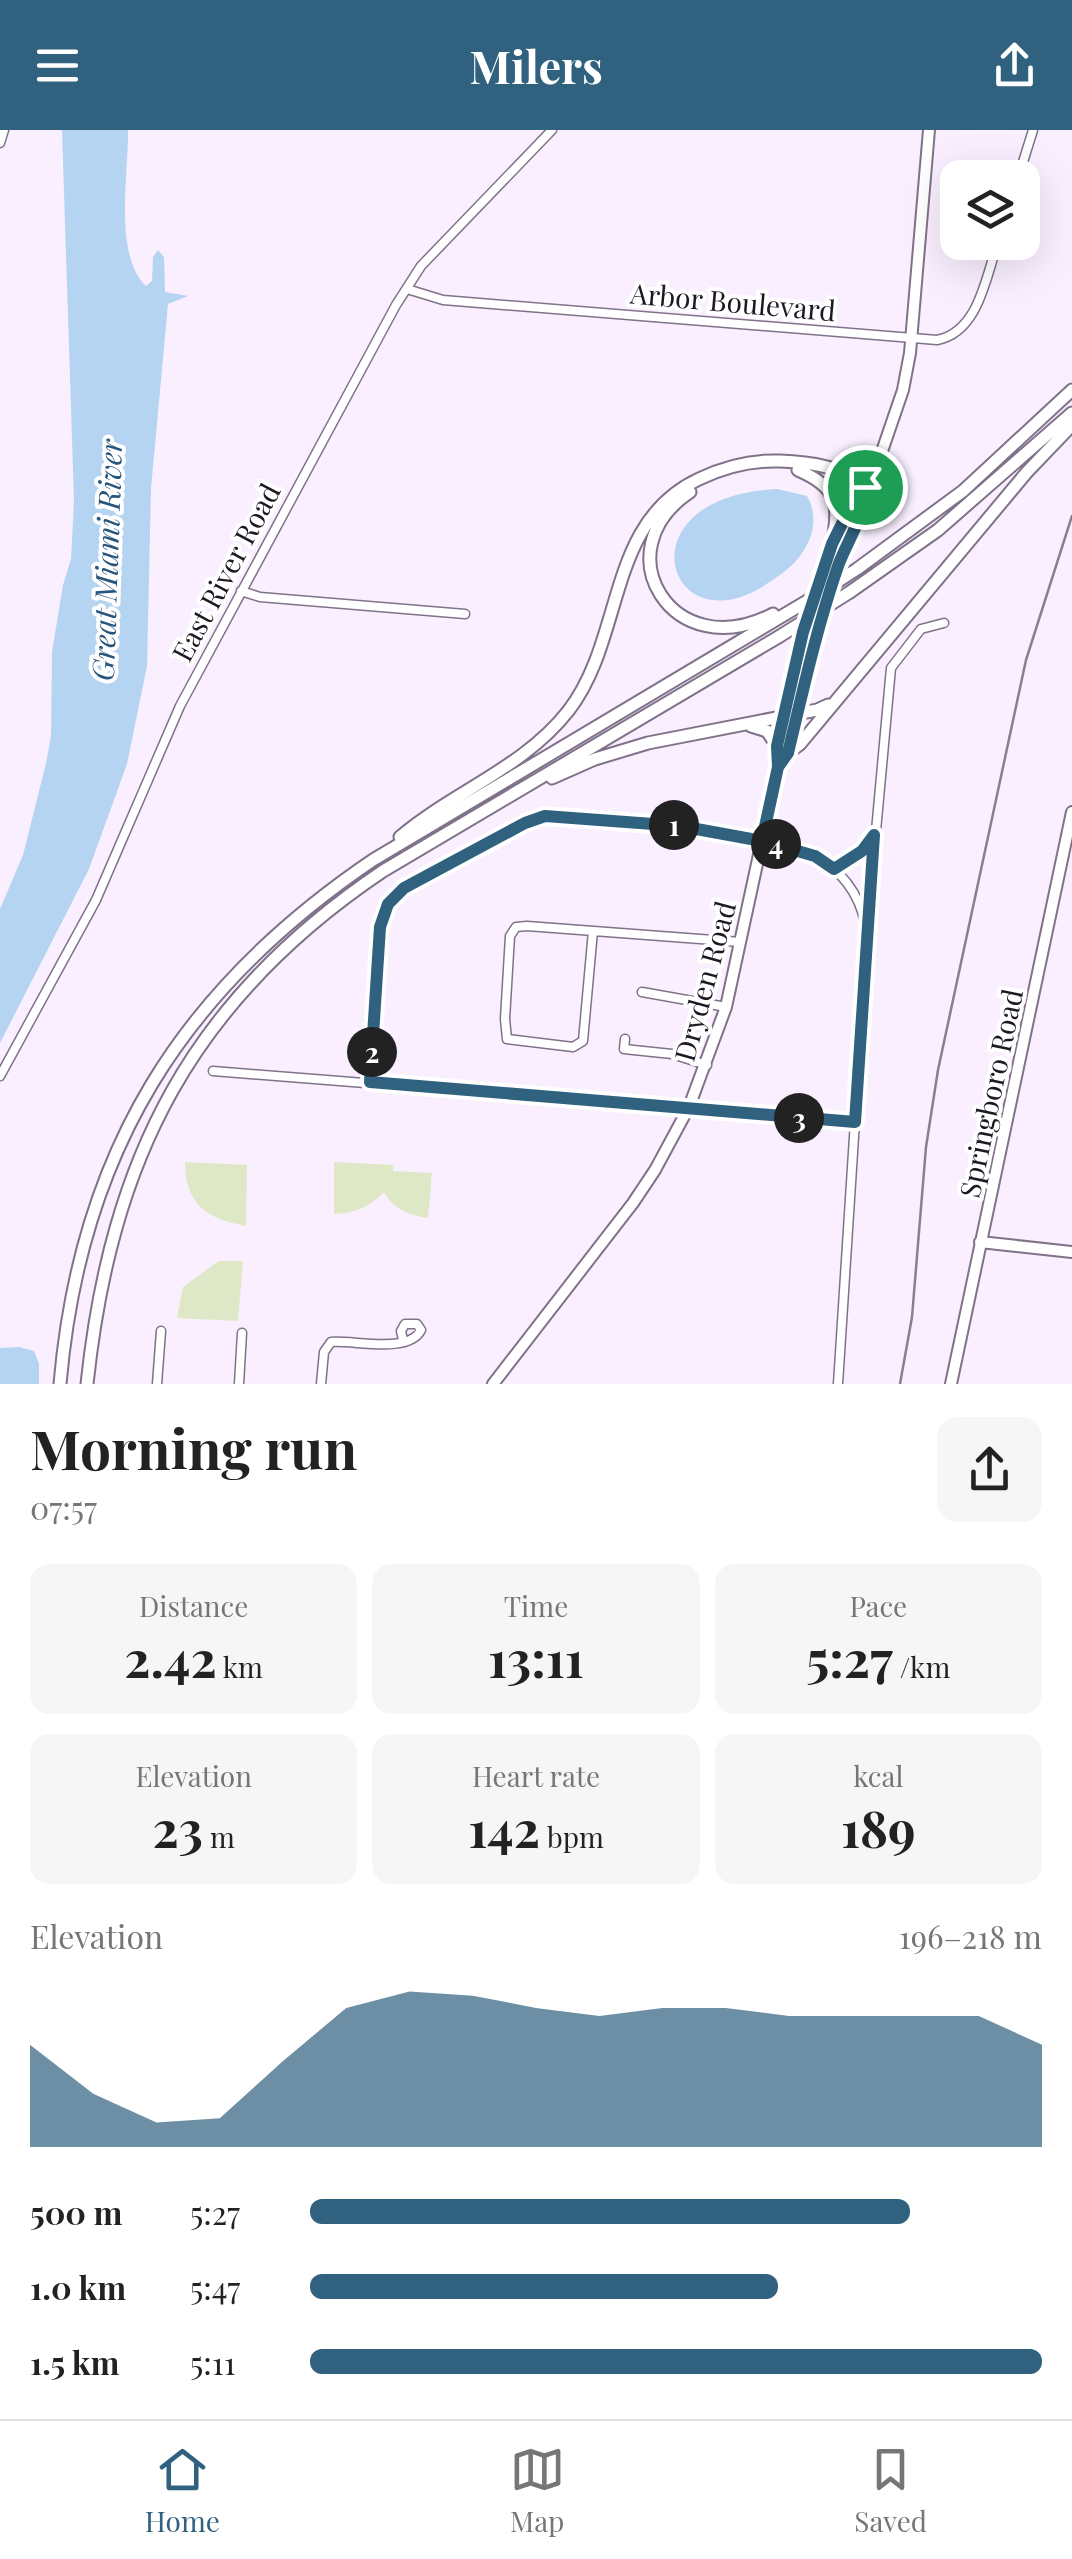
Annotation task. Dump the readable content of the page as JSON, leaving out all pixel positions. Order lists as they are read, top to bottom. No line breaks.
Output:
{"streets":{"main road":["Dryden Road","Springboro Road"],"street":["Arbor Boulevard","East River Road"]},"crossings":[["Arbor Boulevard","East River Road"],["Arbor Boulevard","Dryden Road"]],"water":["Great Miami River"],"page":{"header":"Milers","pins":["1","4","2","3"],"heading":["Morning run","07:57"],"stats":[["Distance","2.42 km"],["Time","13:11"],["Pace","5:27 /km"],["Elevation","23 m"],["Heart rate","142 bpm"],["kcal","189"]],"chart":["Elevation","196–218 m"],"list":[{"name":"500 m","note":"5:27"},{"name":"1.0 km","note":"5:47"},{"name":"1.5 km","note":"5:11"}],"tabs":["Home","Map","Saved"]}}
